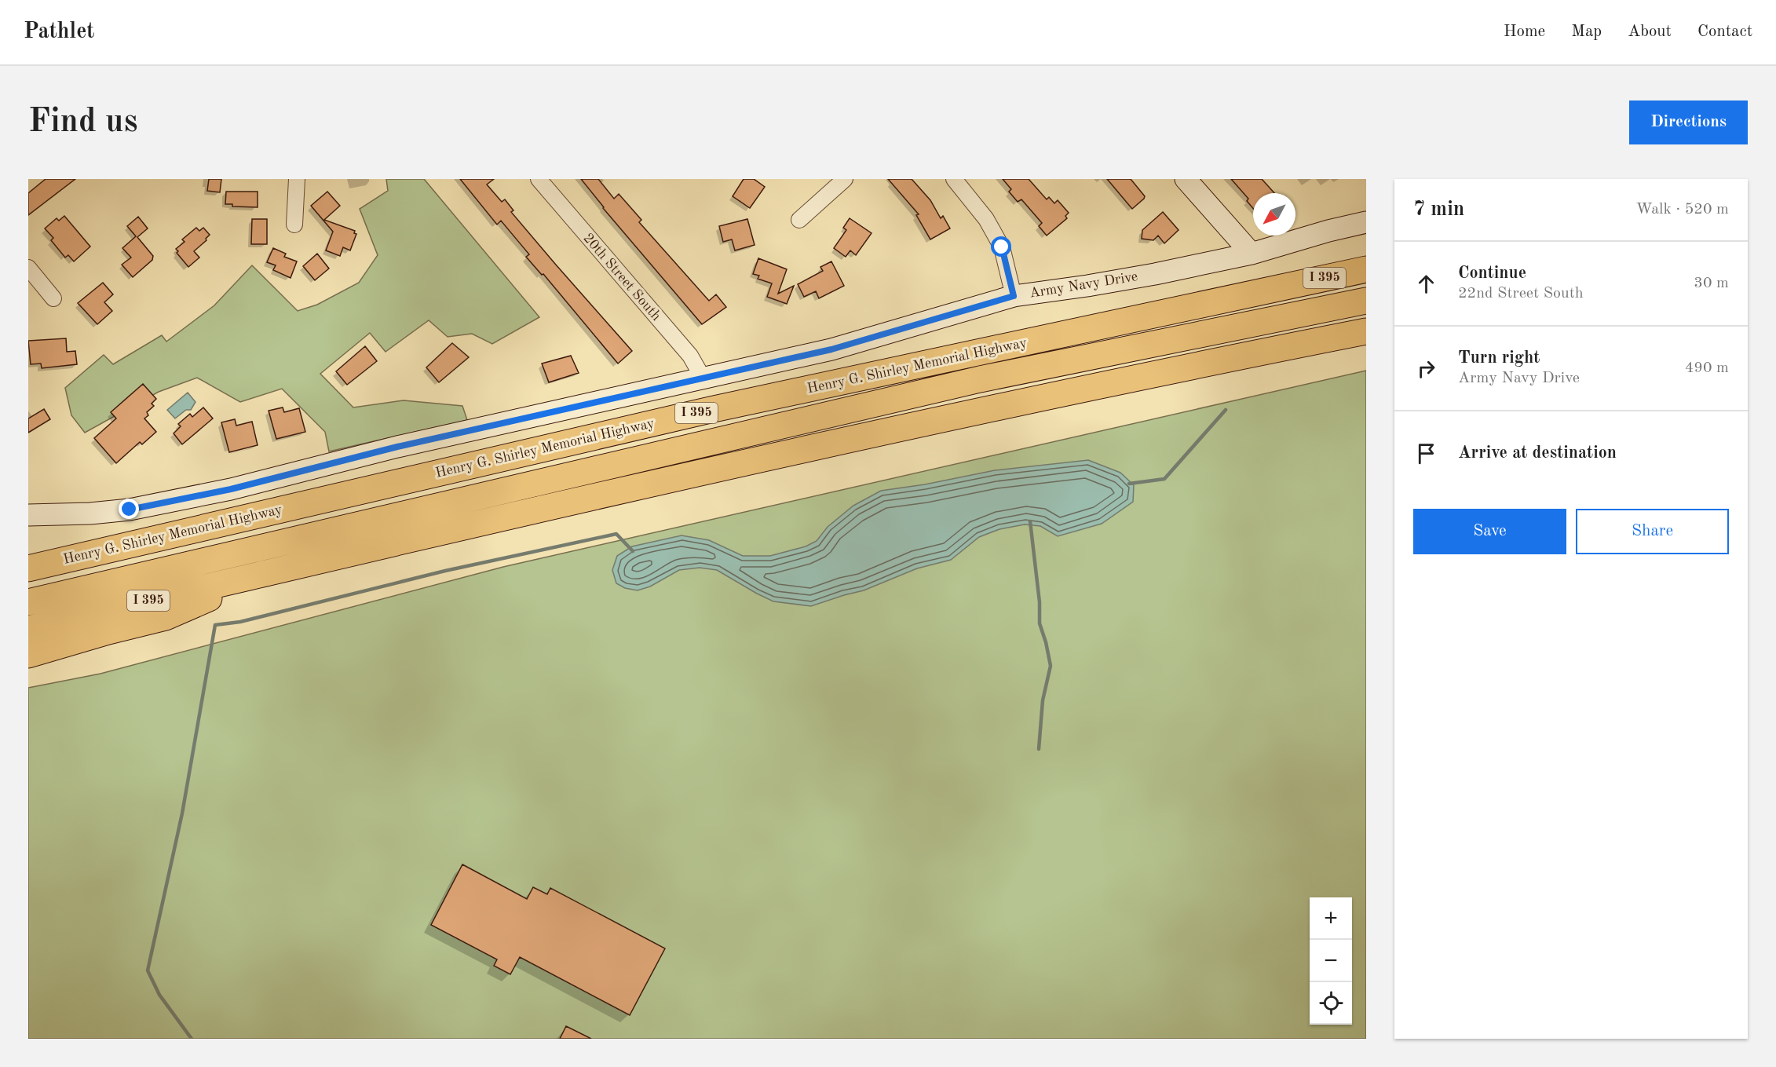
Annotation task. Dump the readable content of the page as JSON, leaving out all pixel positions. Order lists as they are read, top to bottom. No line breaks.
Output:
{"streets":{"highway":["I 395","Henry G. Shirley Memorial Highway"],"street":["20th Street South","Army Navy Drive"]},"crossings":[["20th Street South","Army Navy Drive"]],"north":"bottom left","page":{"header":"Pathlet","nav":["Home","Map","About","Contact"],"buttons":["Directions",["Save","Share"]],"title":"Find us","heading":["7 min","Walk · 520 m"],"list":[["Continue","22nd Street South","30 m"],["Turn right","Army Navy Drive","490 m"],"Arrive at destination"],"map_buttons":["+","−"]}}
